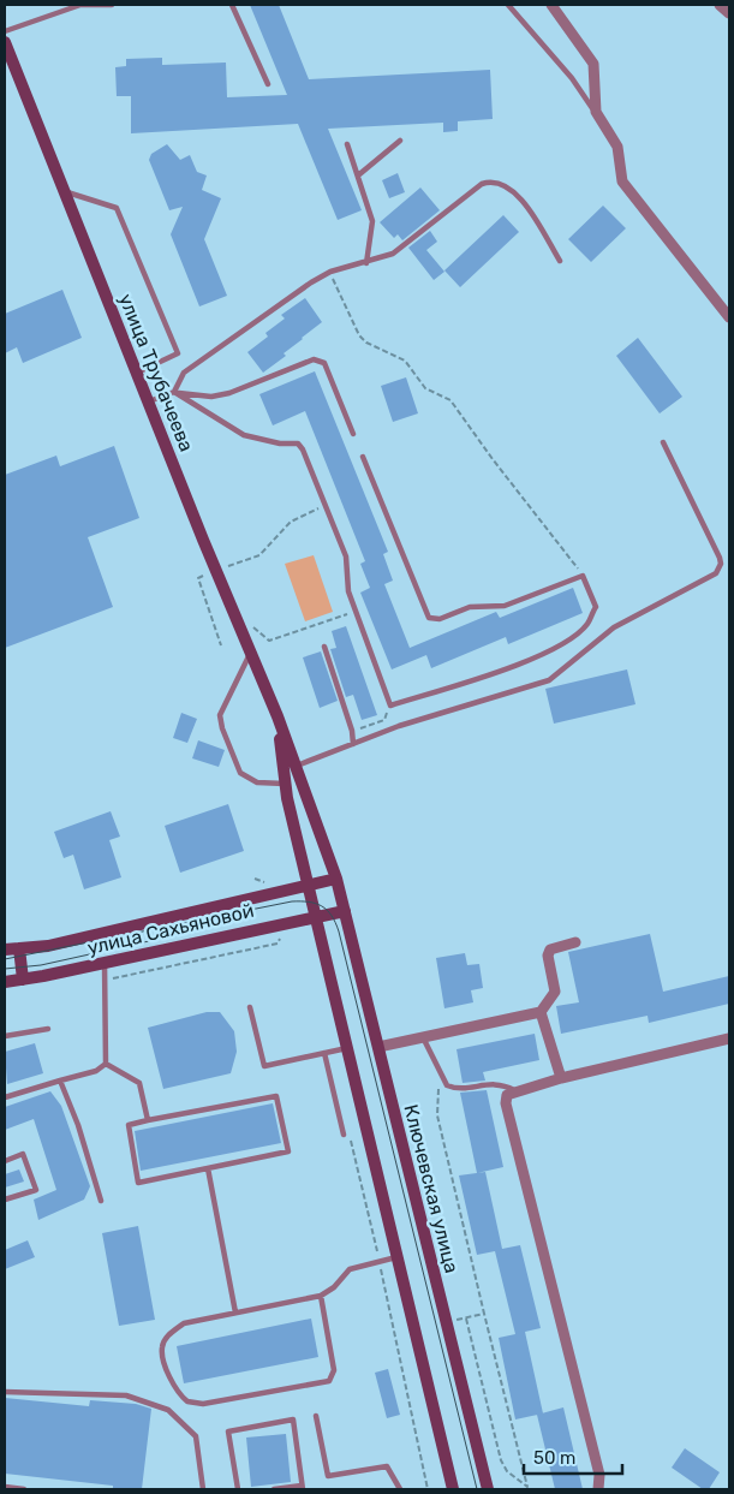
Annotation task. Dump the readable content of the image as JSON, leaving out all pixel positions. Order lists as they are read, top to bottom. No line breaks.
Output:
{"streets":{"main road":["улица Трубачеева","улица Сахьяновой","Ключевская улица"]},"crossings":[["улица Трубачеева","улица Сахьяновой"],["улица Трубачеева","Ключевская улица"],["улица Сахьяновой","Ключевская улица"]],"scale_bar":"50 m"}
